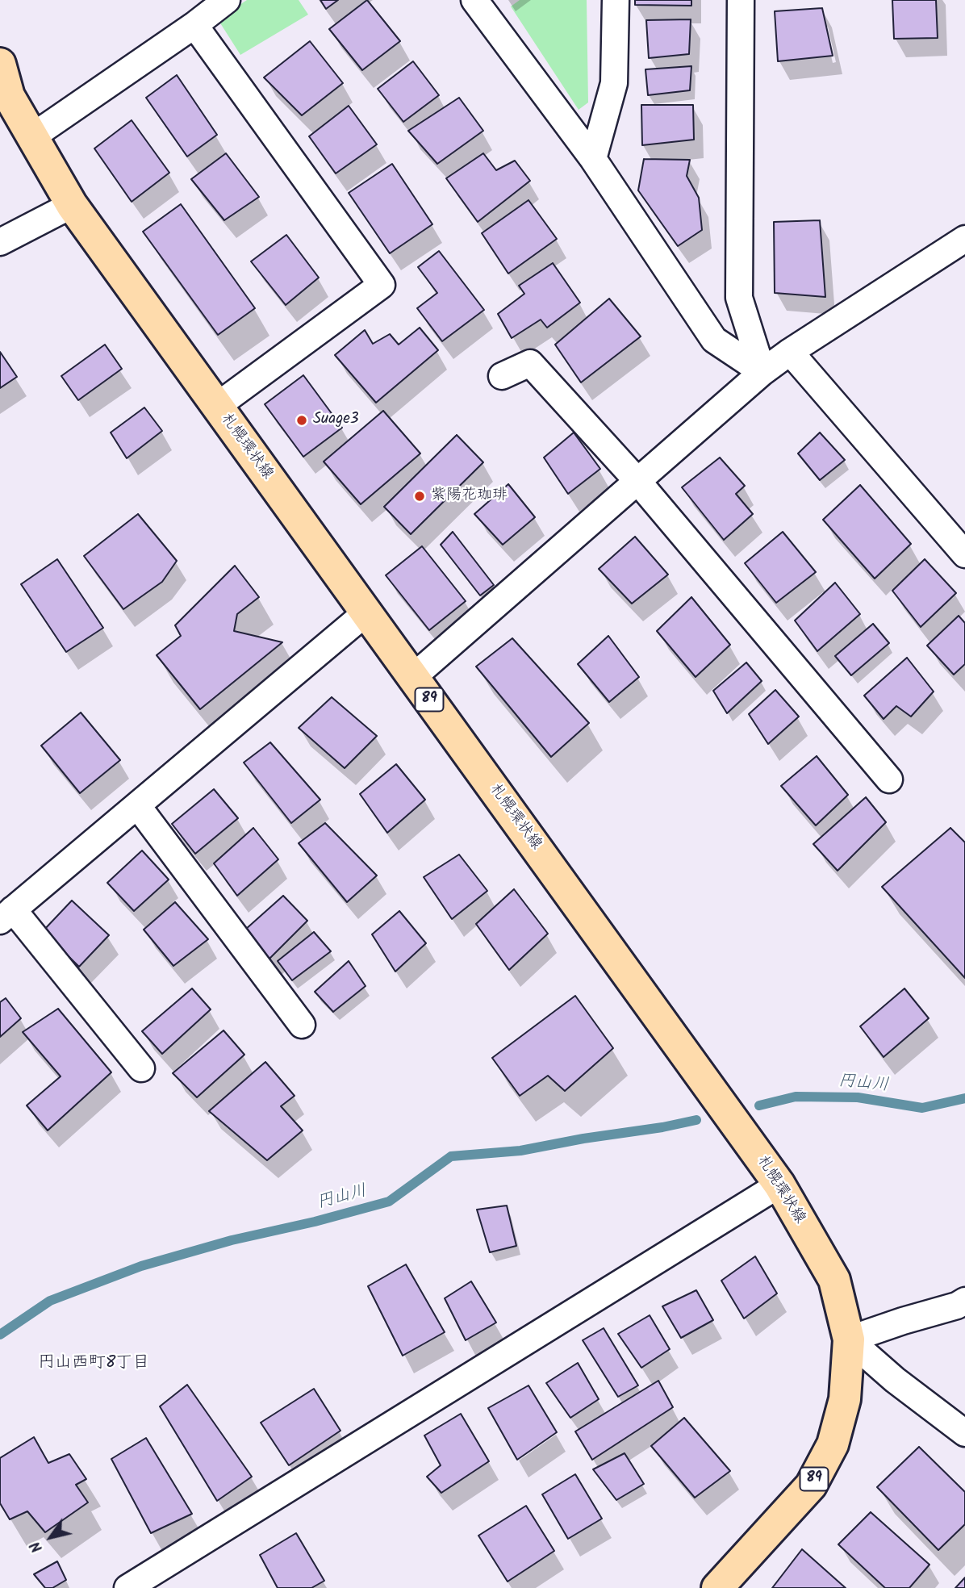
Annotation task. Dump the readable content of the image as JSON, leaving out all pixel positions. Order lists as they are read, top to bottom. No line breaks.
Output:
{"streets":{"main road":["札幌環状線","89"]},"districts":["円山西町8丁目"],"water":["円山川"],"places":["Suage3","紫陽花珈琲"],"north":"bottom left"}
